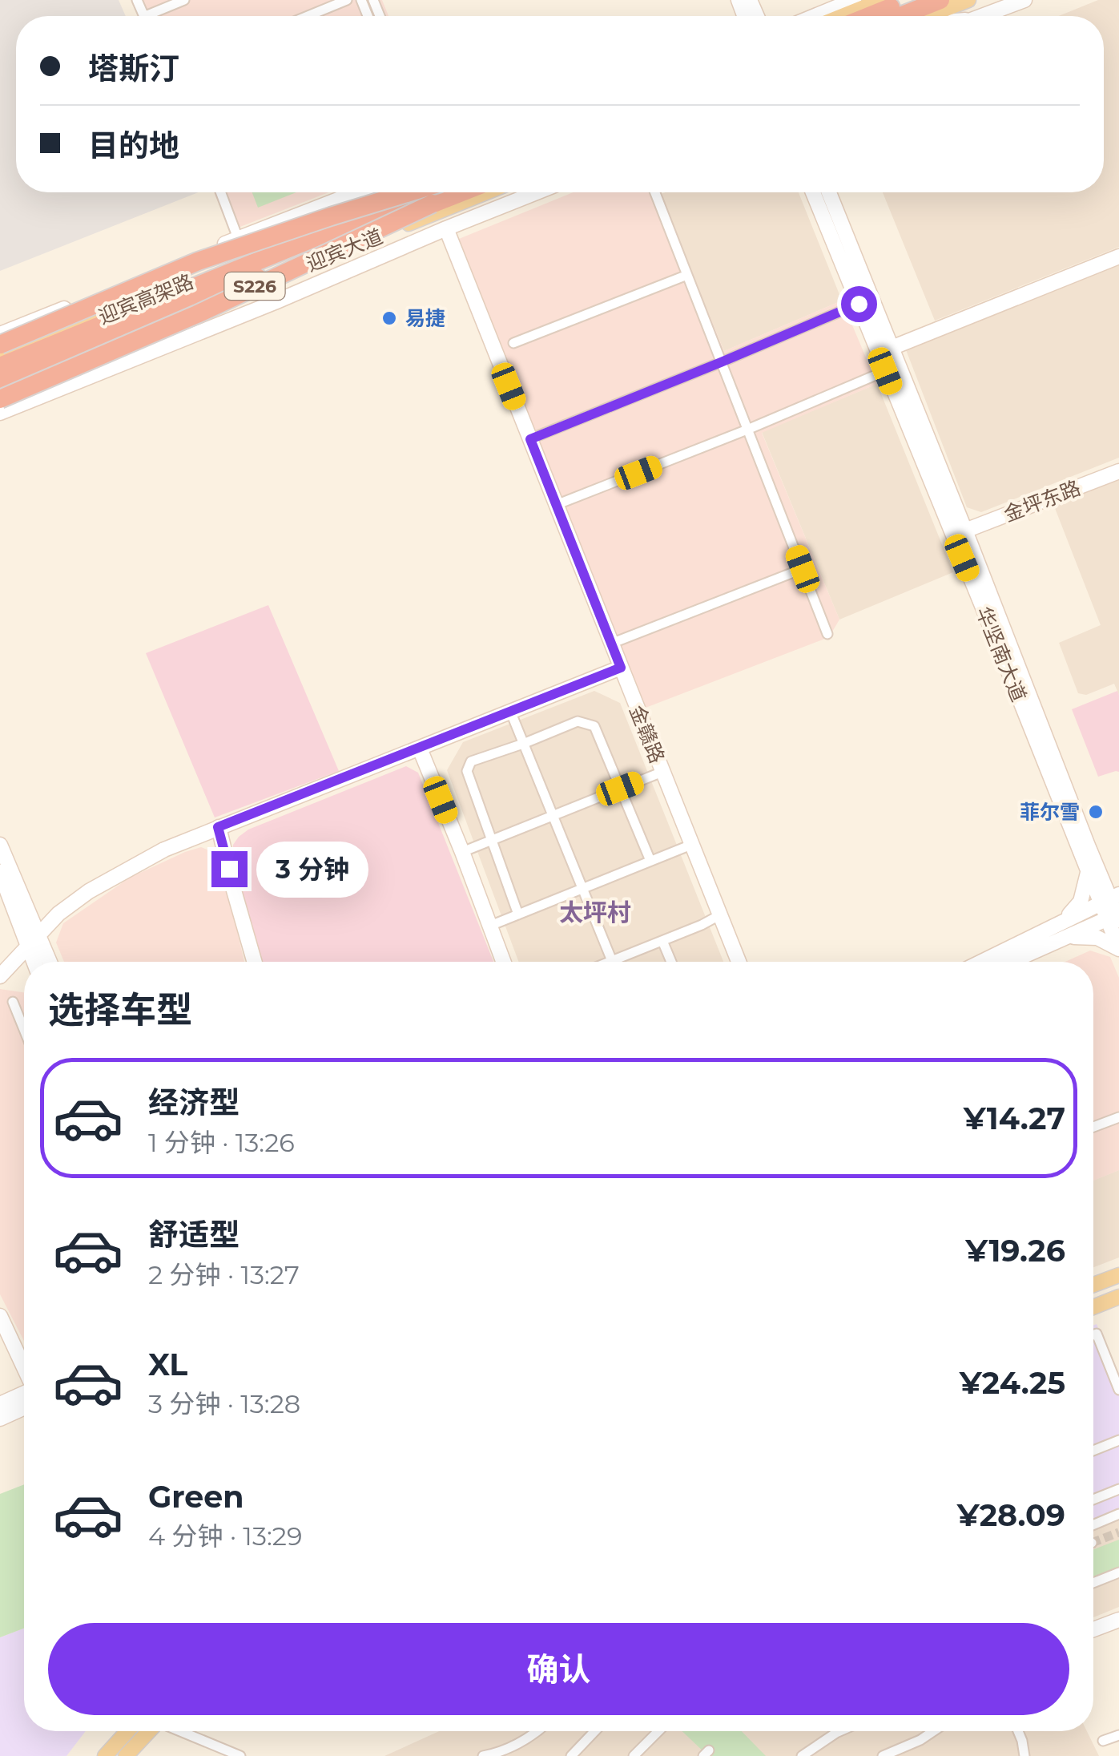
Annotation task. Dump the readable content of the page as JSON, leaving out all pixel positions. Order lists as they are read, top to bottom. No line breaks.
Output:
{"streets":{"highway":["迎宾高架路"],"main road":["迎宾大道","S226"],"street":["金坪东路","华坚南大道","金赣路"]},"crossings":[["金坪东路","华坚南大道"]],"districts":["太坪村"],"places":["易捷","菲尔雪"],"page":{"banner":["塔斯汀","目的地"],"bubble":"3 分钟","heading":"选择车型","list":[{"name":"经济型","note":"1 分钟 · 13:26","value":"¥14.27"},{"name":"舒适型","note":"2 分钟 · 13:27","value":"¥19.26"},{"name":"XL","note":"3 分钟 · 13:28","value":"¥24.25"},{"name":"Green","note":"4 分钟 · 13:29","value":"¥28.09"}],"buttons":"确认"}}
